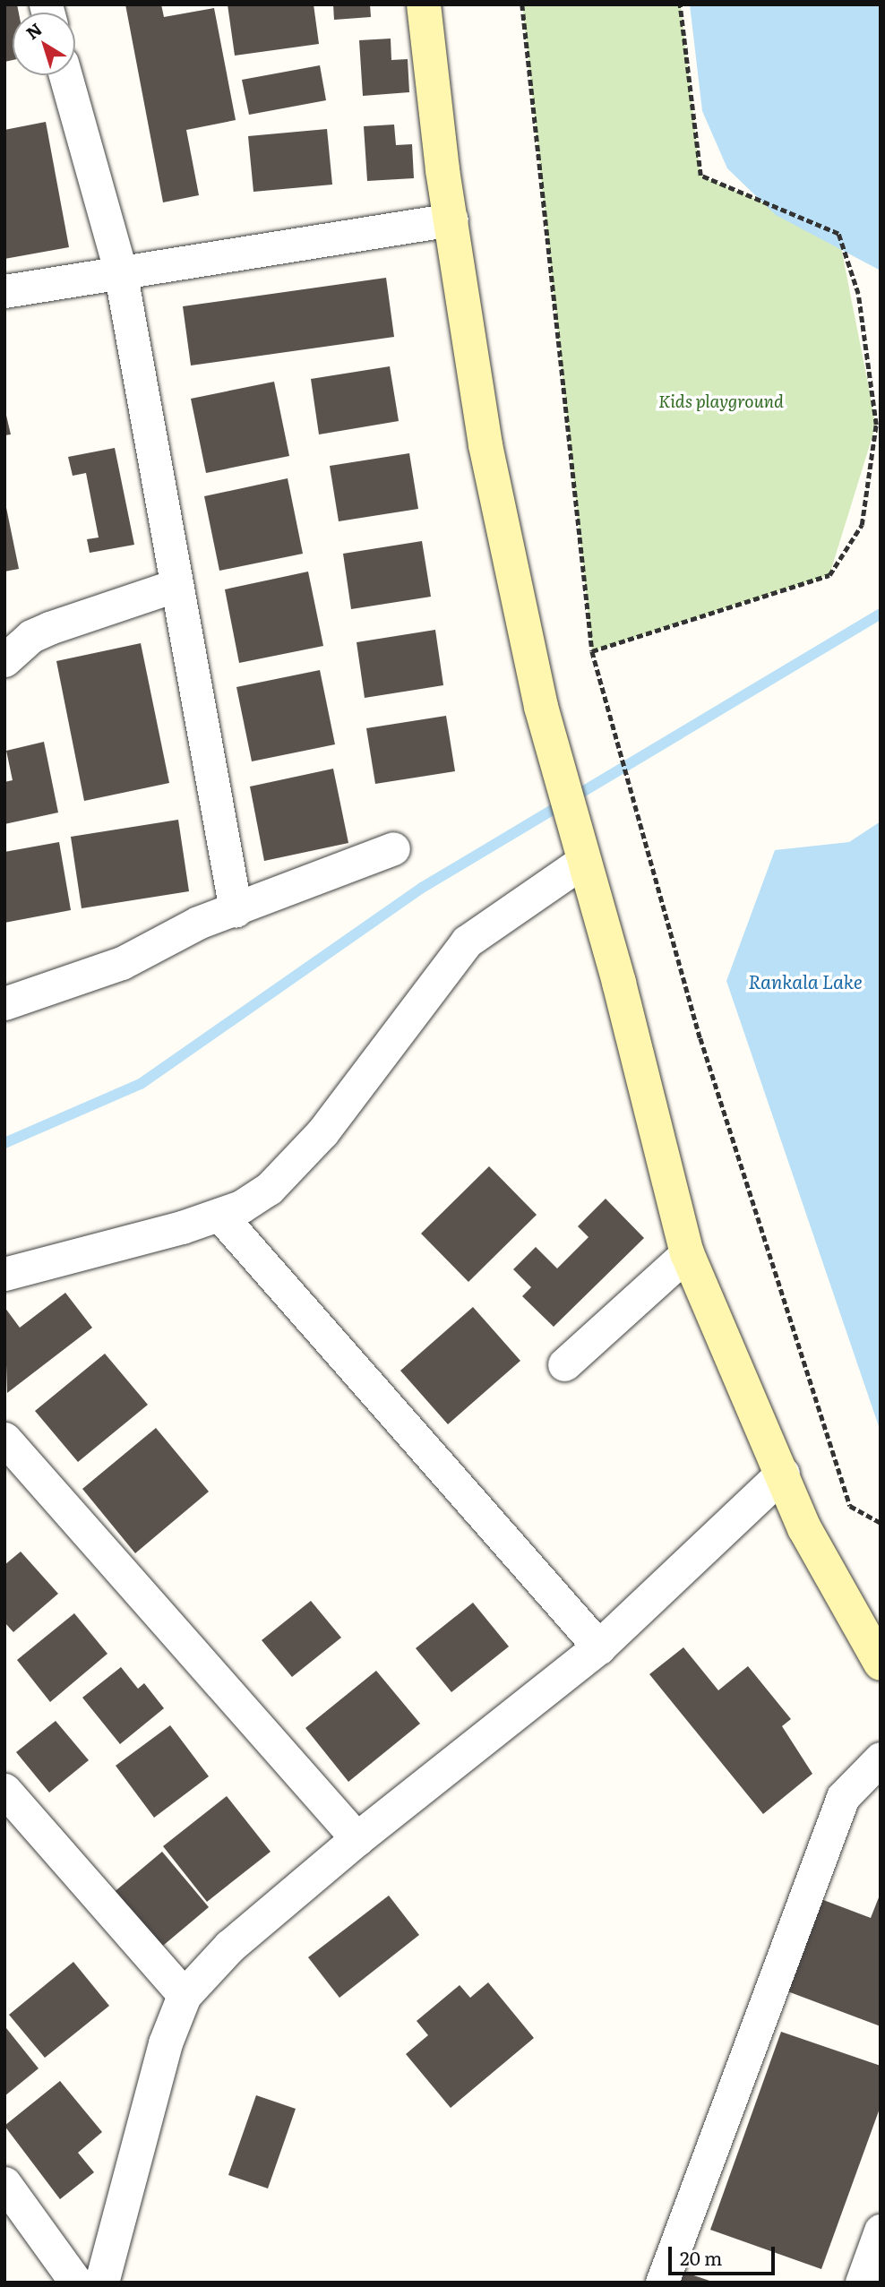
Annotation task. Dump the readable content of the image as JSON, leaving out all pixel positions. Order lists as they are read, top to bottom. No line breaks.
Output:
{"water":["Rankala Lake"],"parks":["Kids playground"],"scale_bar":"20 m","north":"top left"}
